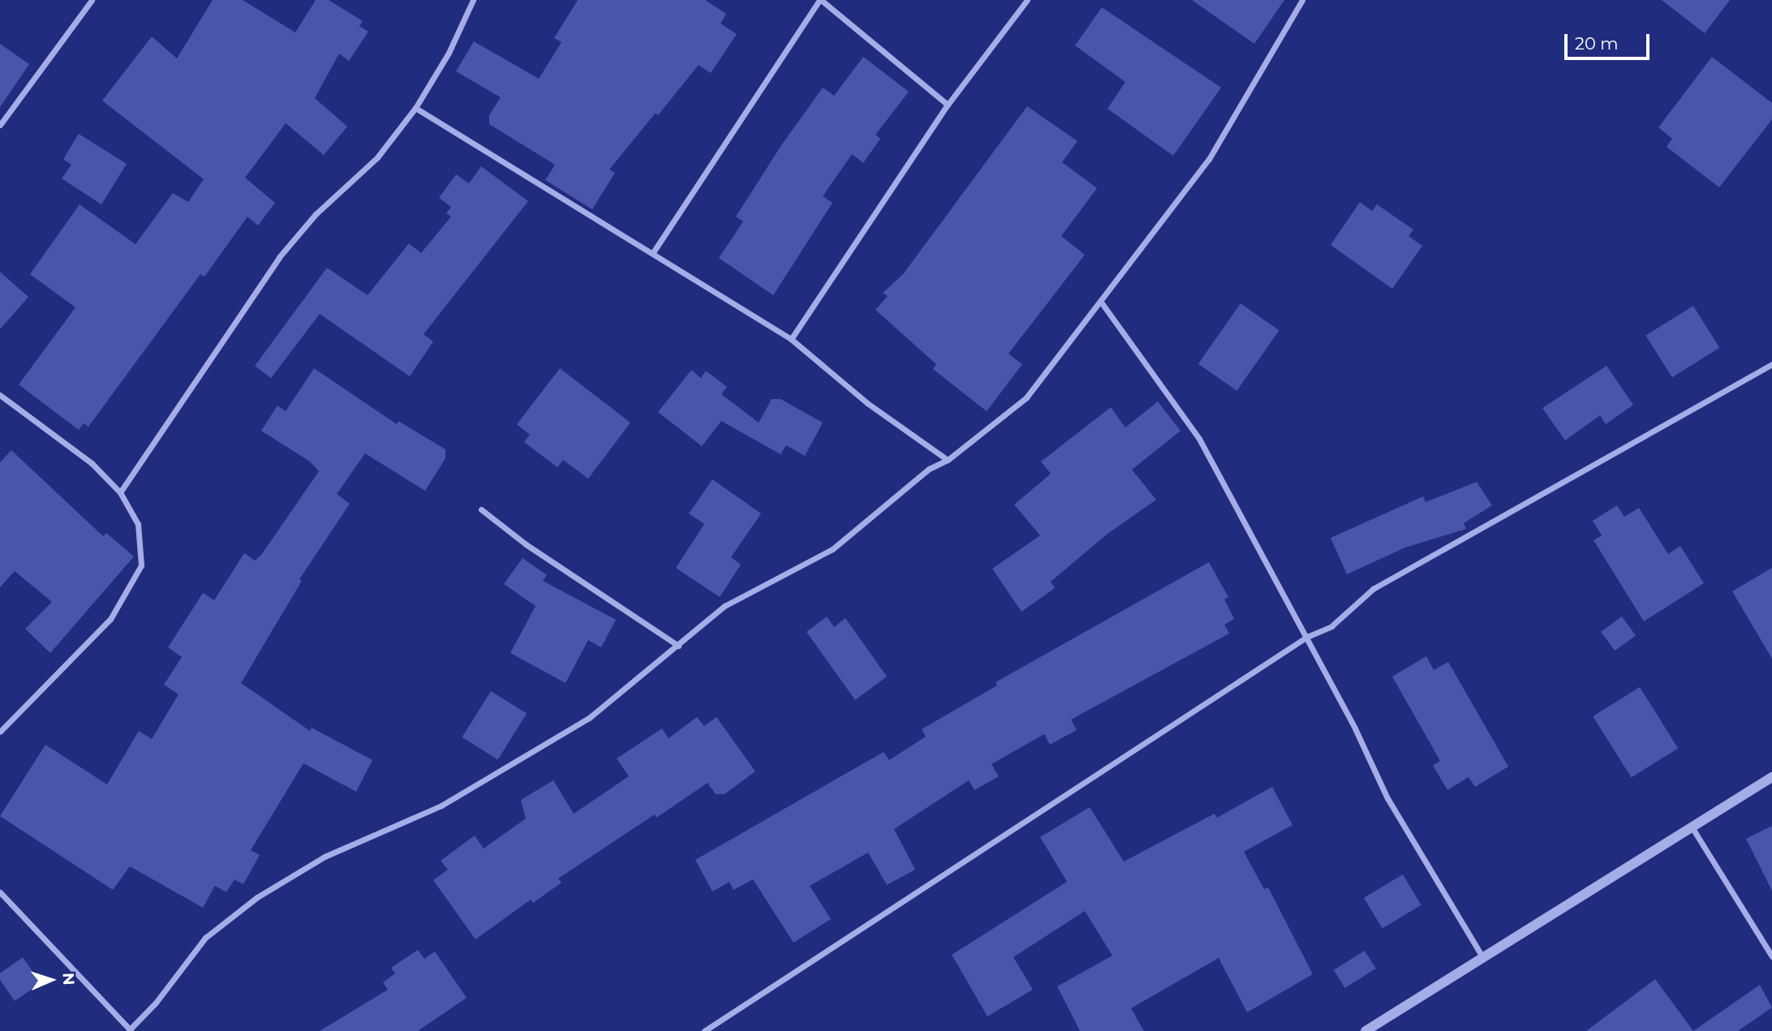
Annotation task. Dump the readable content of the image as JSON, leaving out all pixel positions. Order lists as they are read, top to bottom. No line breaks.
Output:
{"scale_bar":"20 m","north":"right"}
